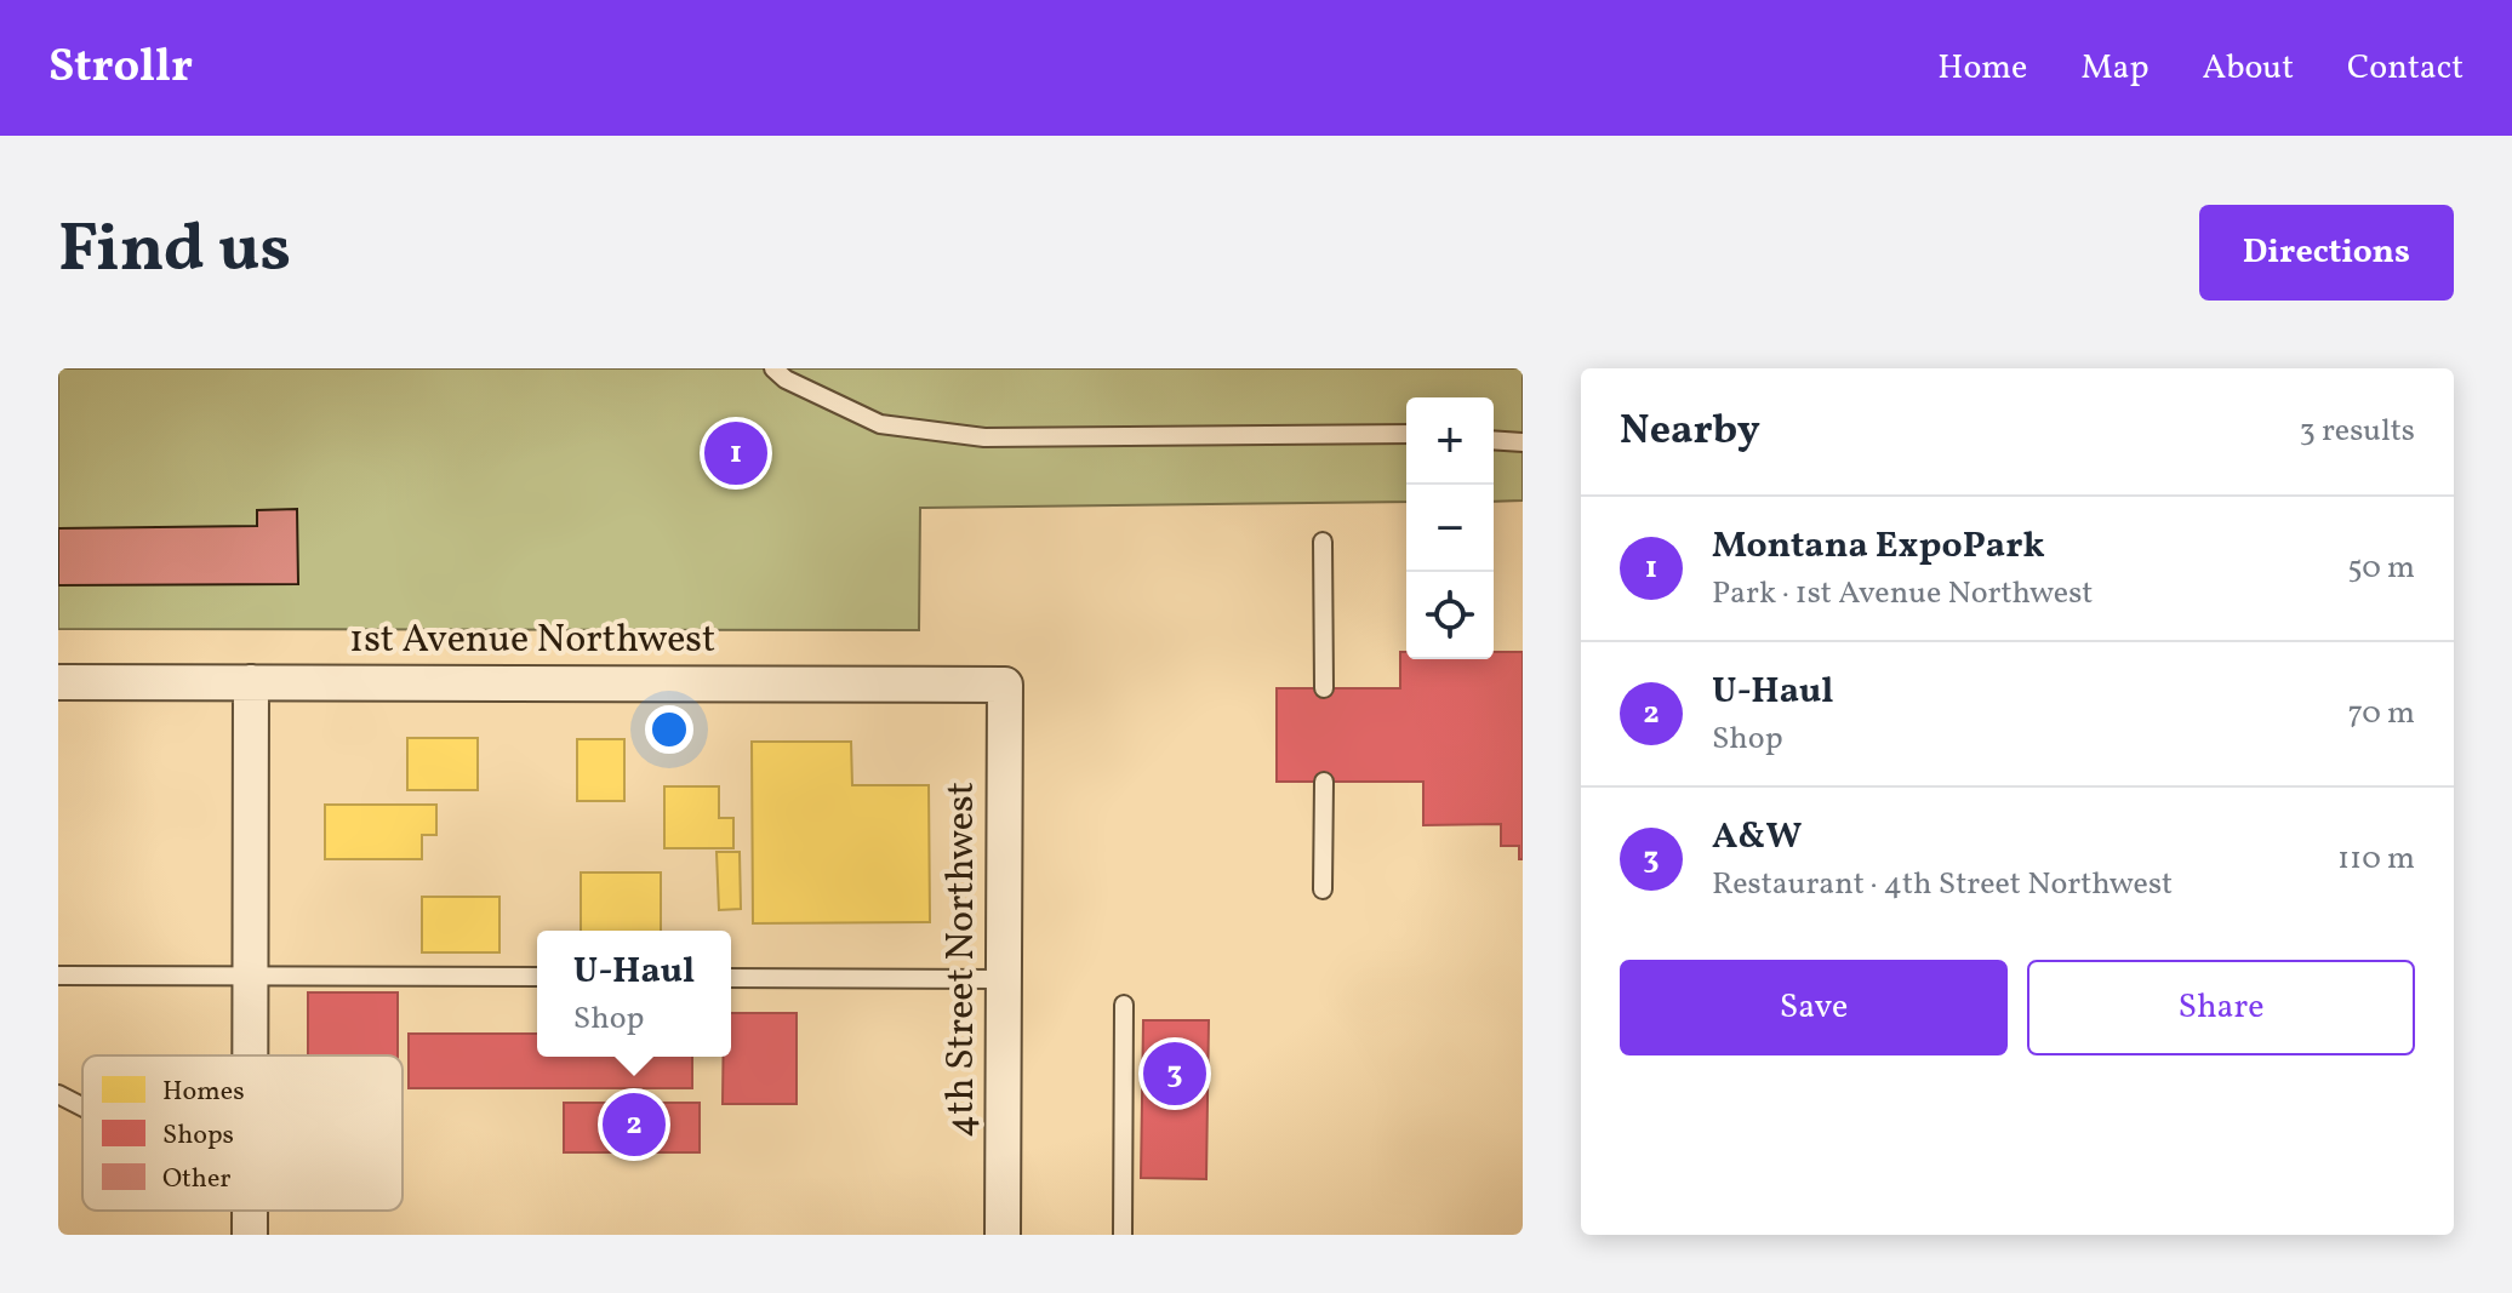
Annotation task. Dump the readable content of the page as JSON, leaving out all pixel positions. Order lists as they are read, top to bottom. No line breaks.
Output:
{"streets":{"street":["1st Avenue Northwest","4th Street Northwest"]},"crossings":[["1st Avenue Northwest","4th Street Northwest"]],"legend":["Homes","Shops","Other"],"page":{"header":"Strollr","nav":["Home","Map","About","Contact"],"title":"Find us","buttons":["Directions",["Save","Share"]],"heading":["Nearby","3 results"],"map_buttons":["+","−"],"pins":["1","3","2"],"list":[{"mark":"1","name":"Montana ExpoPark","note":"Park · 1st Avenue Northwest","value":"50 m"},{"mark":"2","name":"U-Haul","note":"Shop","value":"70 m"},{"mark":"3","name":"A&W","note":"Restaurant · 4th Street Northwest","value":"110 m"}],"popup":["U-Haul","Shop"]}}
